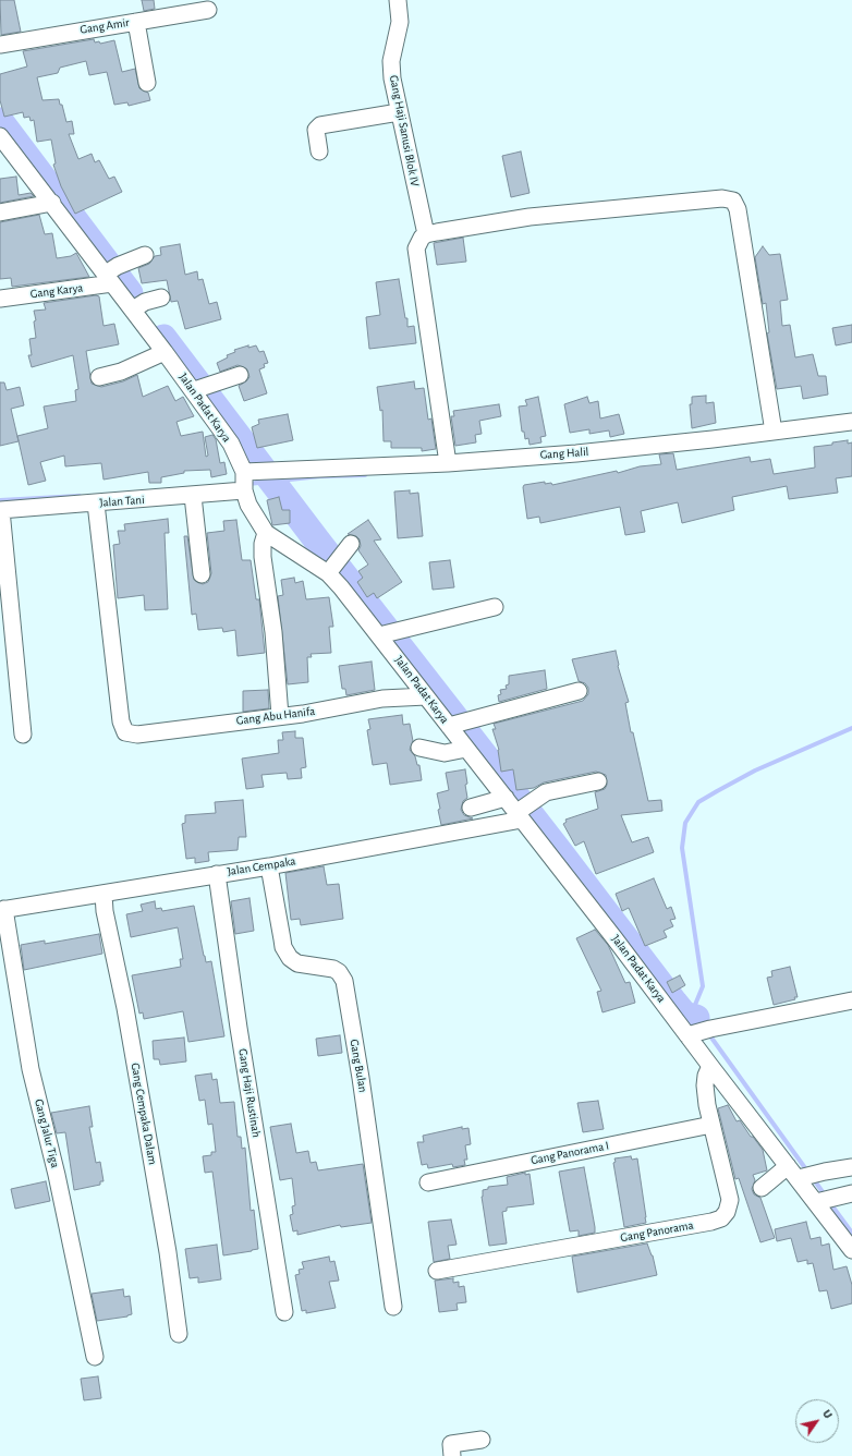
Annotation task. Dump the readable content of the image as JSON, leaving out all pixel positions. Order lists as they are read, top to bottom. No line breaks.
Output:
{"streets":{"street":["Gang Amir","Gang Haji Sanusi Blok IV","Gang Karya","Jalan Padat Karya","Gang Halil","Jalan Tani","Gang Abu Hanifa","Jalan Cempaka","Gang Bulan","Gang Haji Rustinah","Gang Cempaka Dalam","Gang Jalur Tiga","Gang Panorama I","Gang Panorama"]},"crossings":[["Gang Karya","Jalan Padat Karya"],["Jalan Padat Karya","Gang Halil"],["Jalan Padat Karya","Jalan Tani"],["Jalan Padat Karya","Gang Abu Hanifa"],["Jalan Padat Karya","Jalan Cempaka"],["Jalan Padat Karya","Gang Panorama"],["Gang Halil","Jalan Tani"],["Jalan Tani","Gang Abu Hanifa"],["Jalan Cempaka","Gang Bulan"],["Jalan Cempaka","Gang Haji Rustinah"],["Jalan Cempaka","Gang Cempaka Dalam"],["Jalan Cempaka","Gang Jalur Tiga"],["Gang Panorama I","Gang Panorama"]],"north":"top right"}
